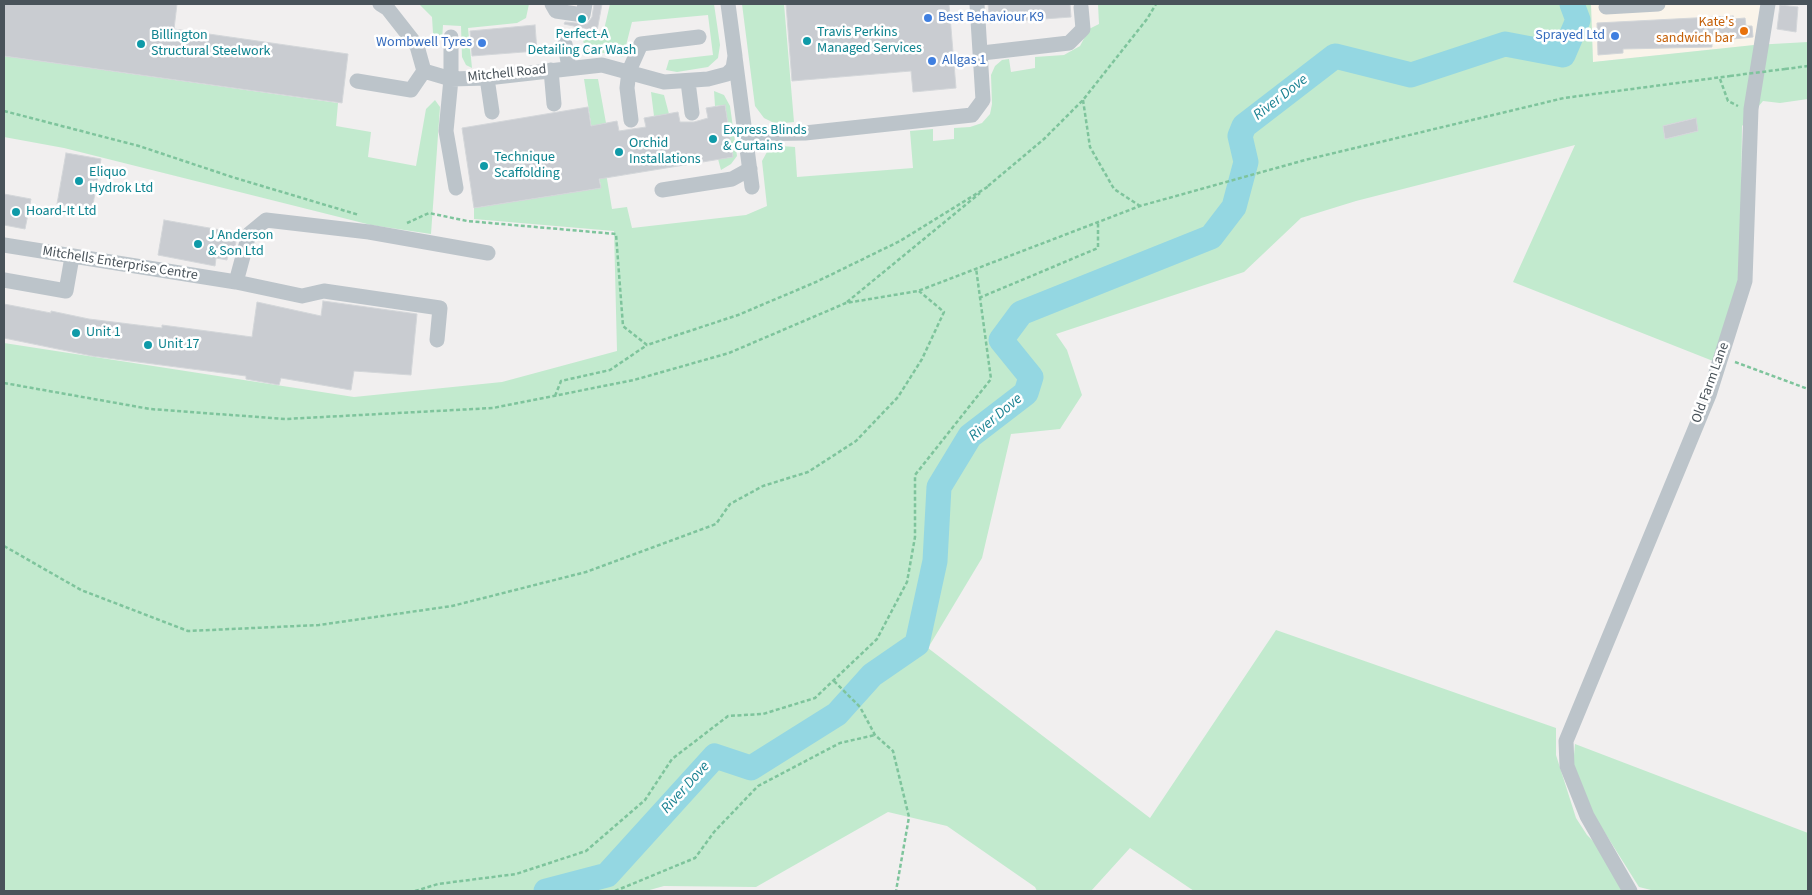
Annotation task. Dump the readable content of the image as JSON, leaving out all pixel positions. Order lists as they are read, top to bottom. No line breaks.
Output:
{"streets":{"street":["Mitchell Road","Mitchells Enterprise Centre","Old Farm Lane"]},"water":["River Dove"],"places":["Best Behaviour K9","Perfect-A Detailing Car Wash","Kate's sandwich bar","Sprayed Ltd","Travis Perkins Managed Services","Wombwell Tyres","Billington Structural Steelwork","Allgas 1","Express Blinds & Curtains","Orchid Installations","Technique Scaffolding","Eliquo Hydrok Ltd","Hoard-It Ltd","J Anderson & Son Ltd","Unit 1","Unit 17"]}
